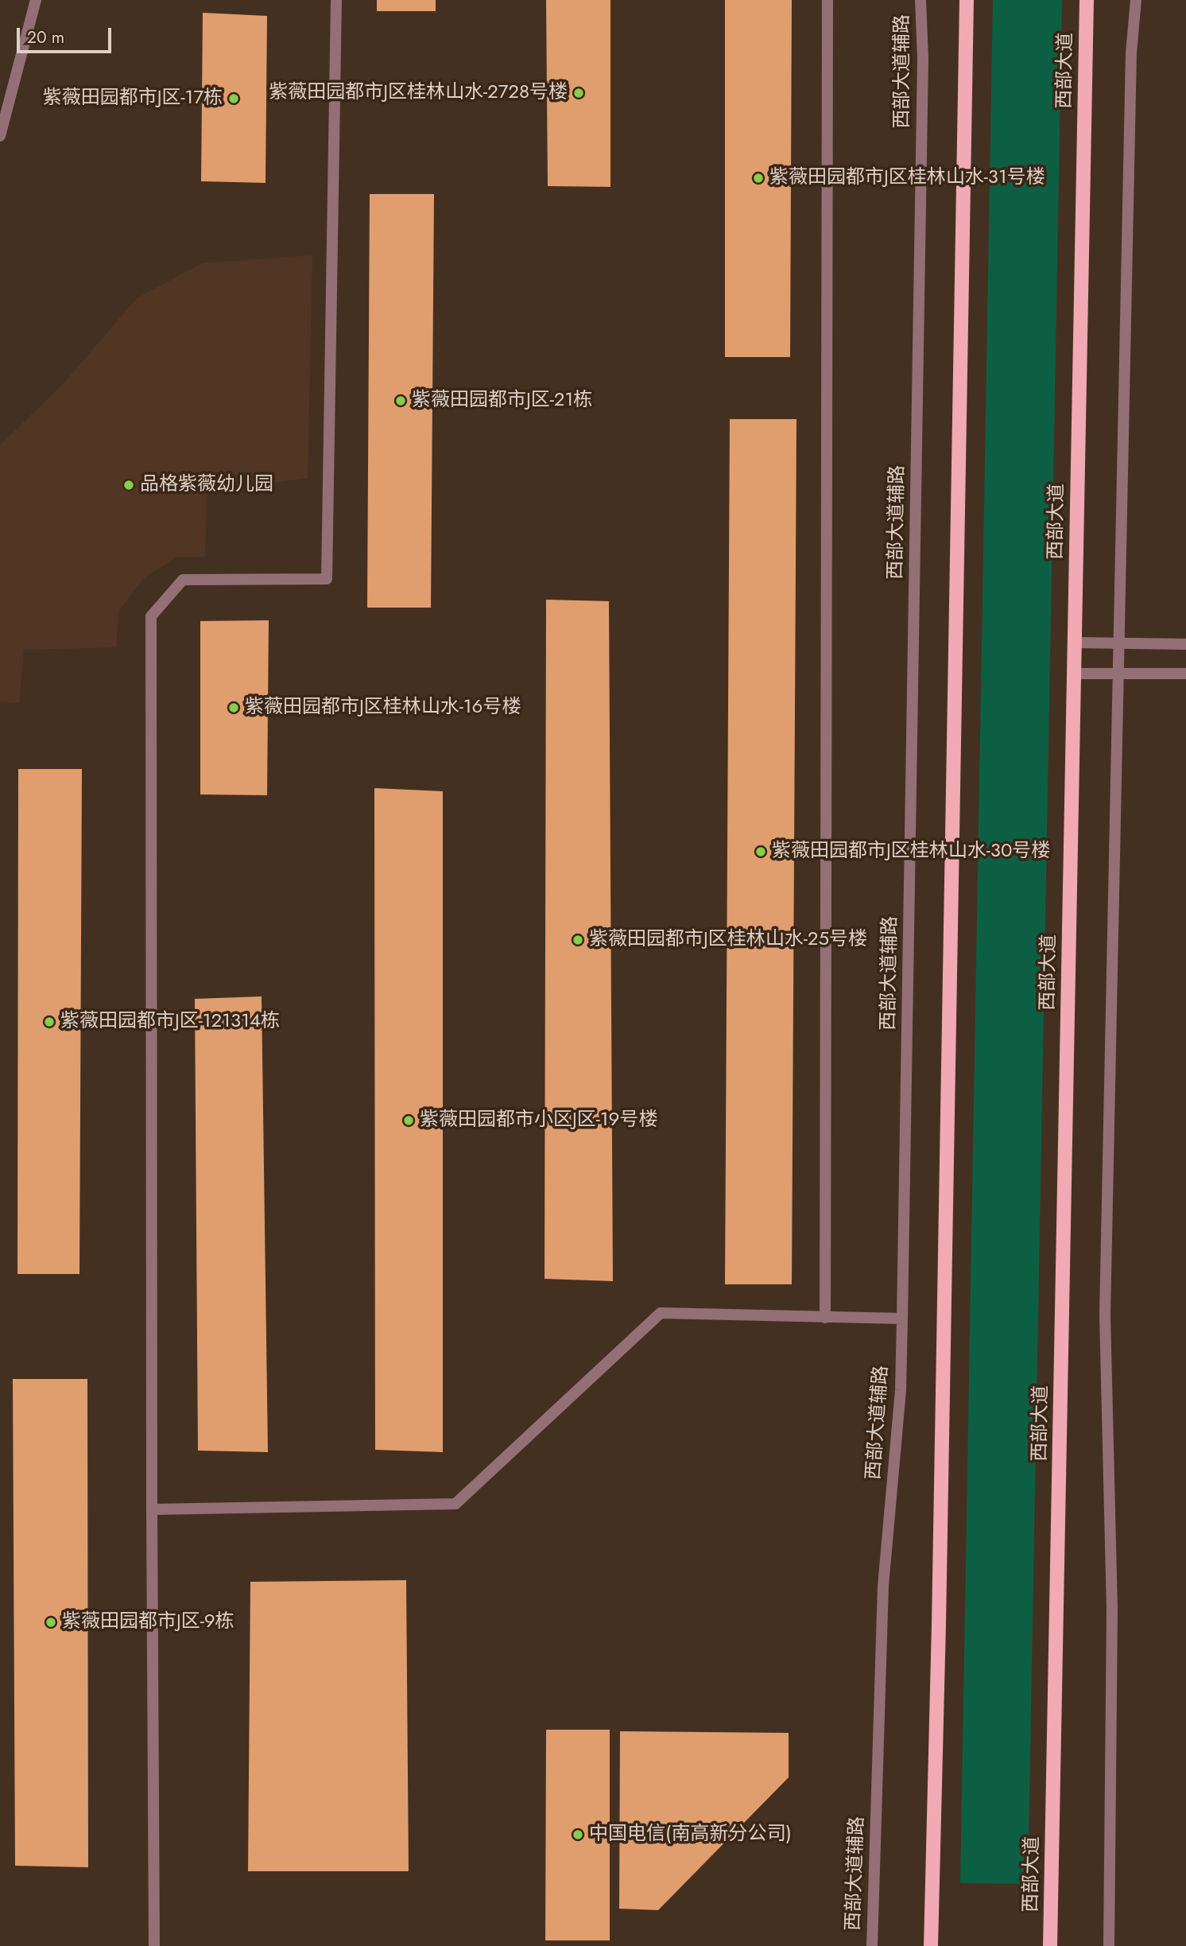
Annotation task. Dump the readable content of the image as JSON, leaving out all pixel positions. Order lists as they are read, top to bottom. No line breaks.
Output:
{"streets":{"main road":["西部大道"],"street":["西部大道辅路"]},"places":["紫薇田园都市J区桂林山水-2728号楼","紫薇田园都市J区-17栋","紫薇田园都市J区桂林山水-31号楼","紫薇田园都市J区-21栋","品格紫薇幼儿园","紫薇田园都市J区桂林山水-16号楼","紫薇田园都市J区桂林山水-30号楼","紫薇田园都市J区桂林山水-25号楼","紫薇田园都市J区-121314栋","紫薇田园都市小区J区-19号楼","紫薇田园都市J区-9栋","中国电信(南高新分公司)"],"scale_bar":"20 m"}
